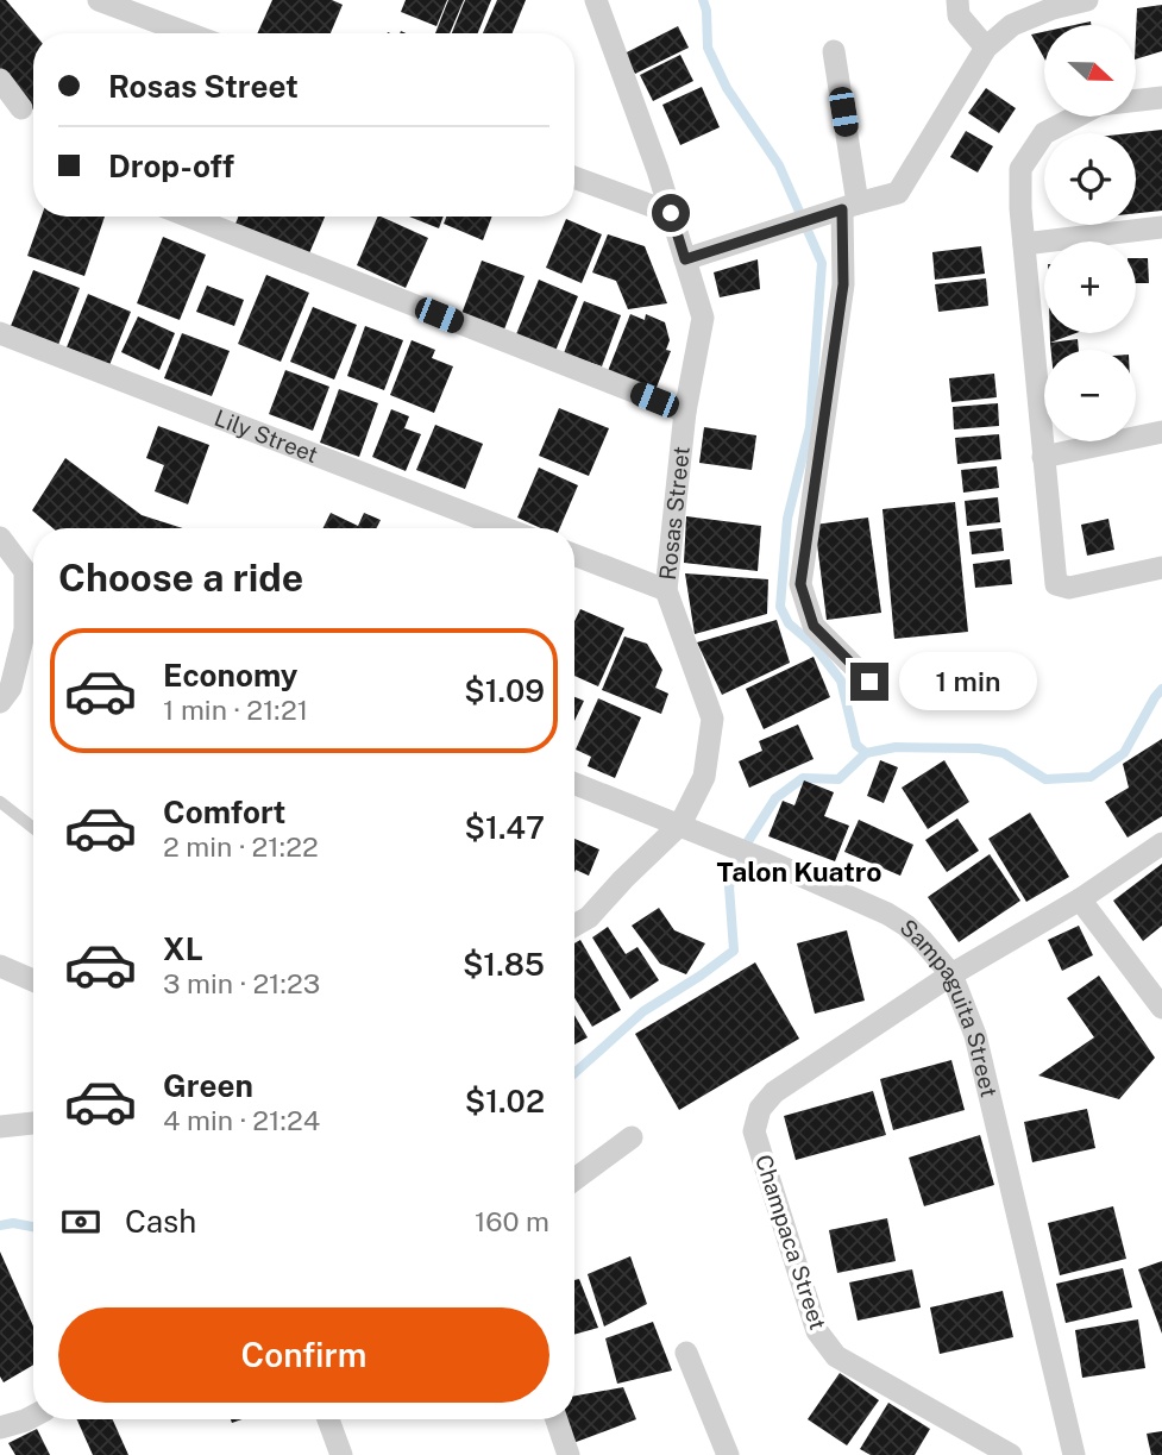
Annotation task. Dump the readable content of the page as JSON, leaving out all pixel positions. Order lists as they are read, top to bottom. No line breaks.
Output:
{"streets":{"street":["Lily Street","Rosas Street","Sampaguita Street","Champaca Street"]},"crossings":[["Rosas Street","Sampaguita Street"],["Sampaguita Street","Champaca Street"]],"districts":["Talon Kuatro"],"north":"right","page":{"map_buttons":["+","−"],"banner":["Rosas Street","Drop-off"],"heading":"Choose a ride","list":[{"name":"Economy","note":"1 min · 21:21","value":"$1.09"},{"name":"Comfort","note":"2 min · 21:22","value":"$1.47"},{"name":"XL","note":"3 min · 21:23","value":"$1.85"},{"name":"Green","note":"4 min · 21:24","value":"$1.02"}],"bubble":"1 min","pay":["Cash","160 m"],"buttons":"Confirm"}}
